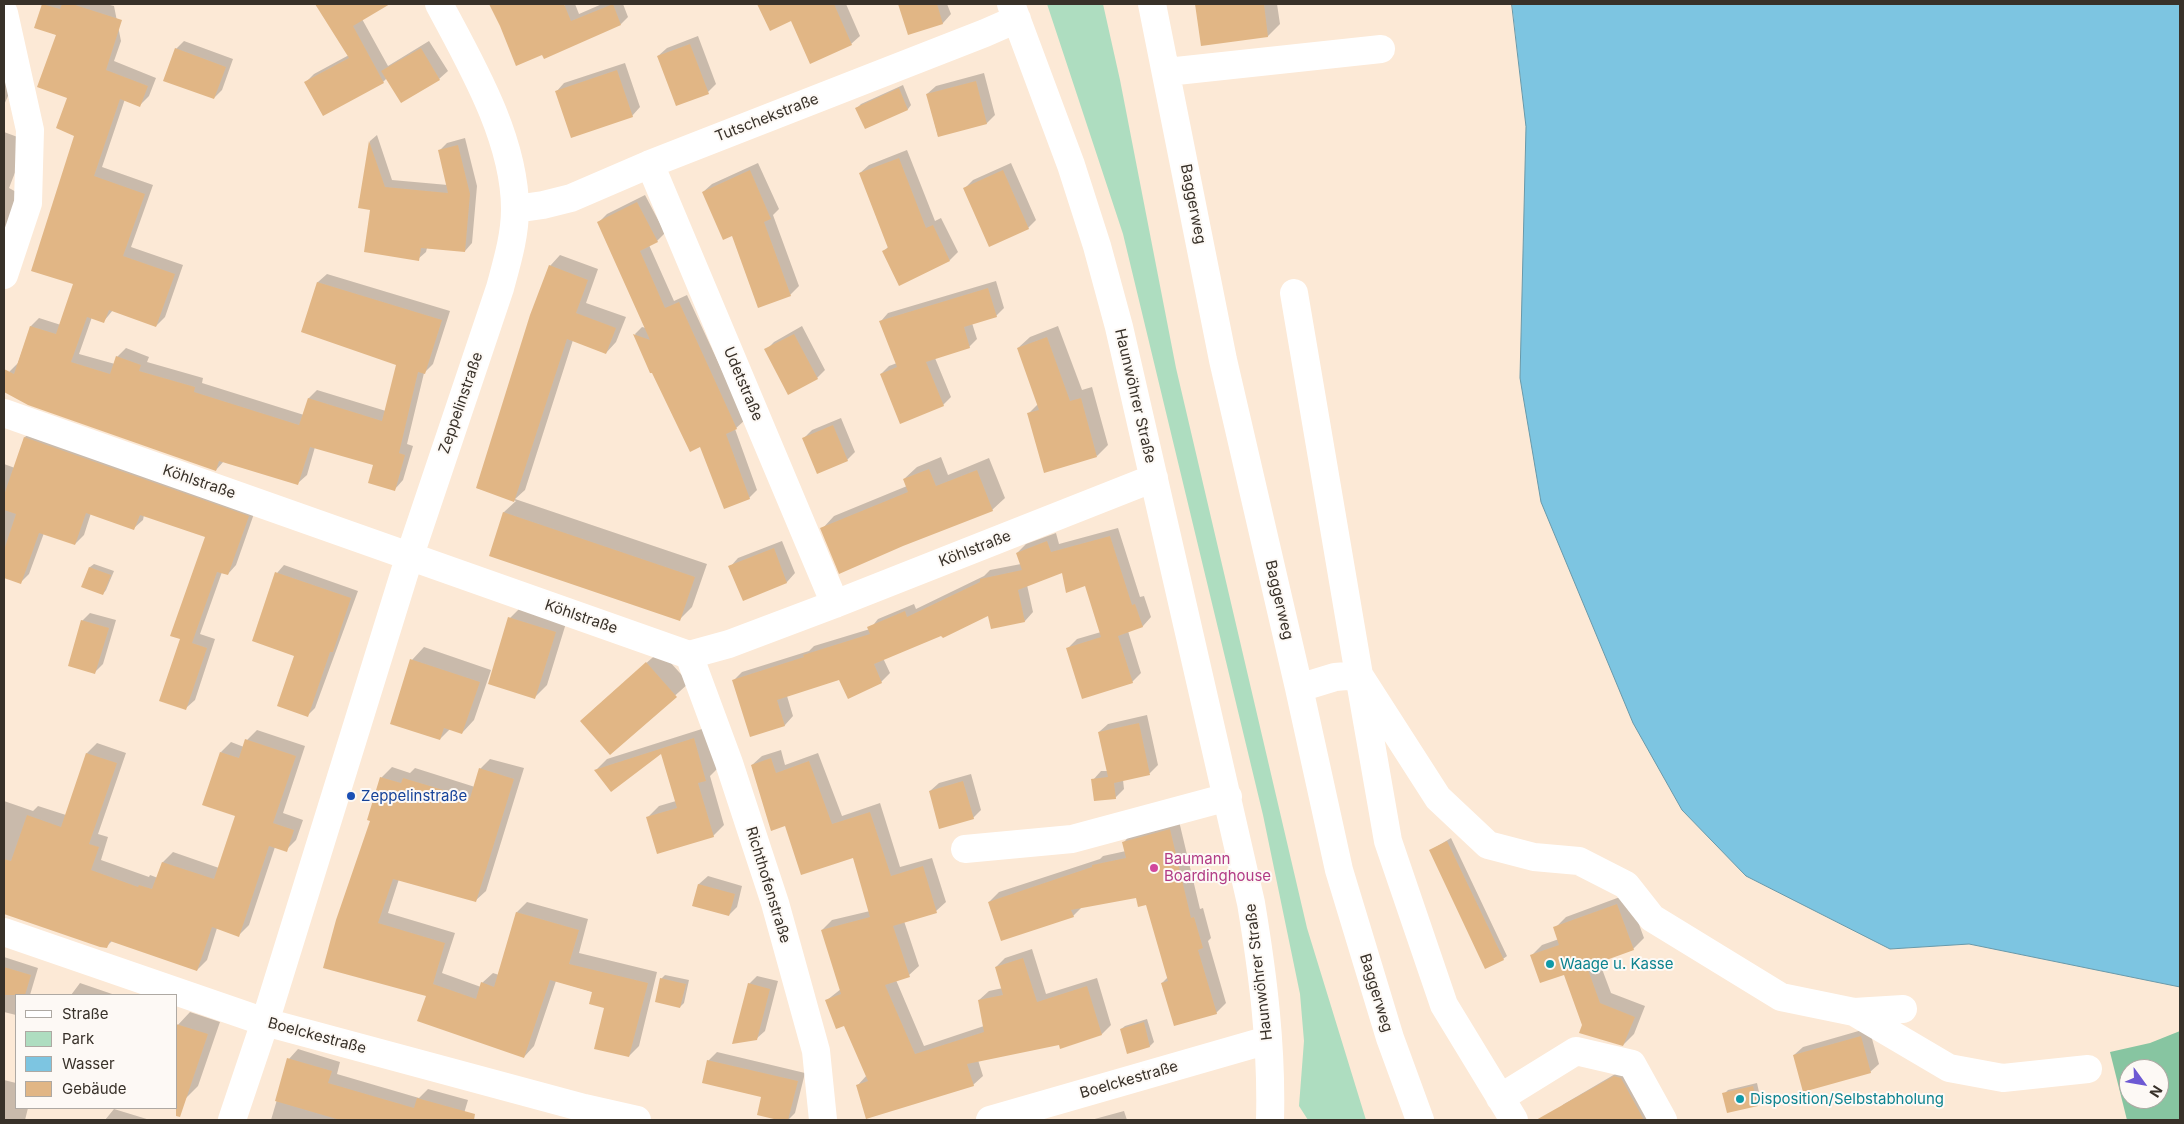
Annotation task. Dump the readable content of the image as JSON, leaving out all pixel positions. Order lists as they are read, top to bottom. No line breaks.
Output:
{"streets":{"street":["Tutschekstraße","Baggerweg","Udetstraße","Haunwöhrer Straße","Zeppelinstraße","Köhlstraße","Richthofenstraße","Boelckestraße"]},"crossings":[["Tutschekstraße","Udetstraße"],["Tutschekstraße","Haunwöhrer Straße"],["Tutschekstraße","Zeppelinstraße"],["Udetstraße","Köhlstraße"],["Haunwöhrer Straße","Köhlstraße"],["Haunwöhrer Straße","Boelckestraße"],["Zeppelinstraße","Köhlstraße"],["Zeppelinstraße","Boelckestraße"],["Köhlstraße","Richthofenstraße"]],"places":["Zeppelinstraße","Baumann Boardinghouse","Waage u. Kasse","Disposition/Selbstabholung"],"legend":["Straße","Park","Wasser","Gebäude"],"north":"bottom right"}
